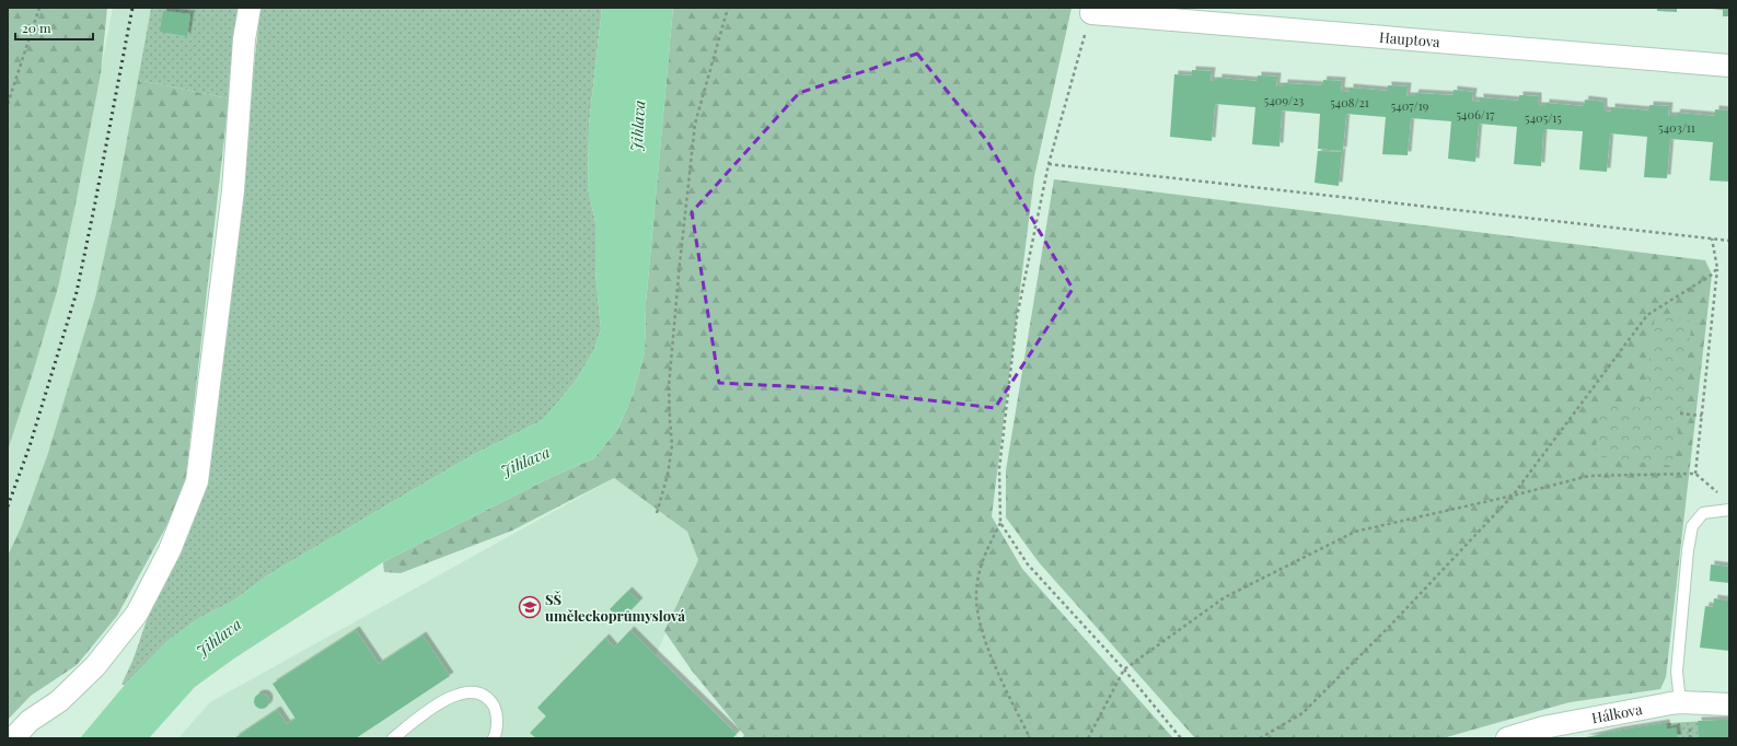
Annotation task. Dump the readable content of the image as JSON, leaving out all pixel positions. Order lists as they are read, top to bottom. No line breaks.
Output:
{"streets":{"street":["Hauptova","Hálkova"]},"water":["Jihlava"],"places":{"school or university":["SŠ uměleckoprůmyslová"]},"house_numbers":["5409/23","5408/21","5407/19","5406/17","5405/15","5403/11"],"scale_bar":"20 m"}
